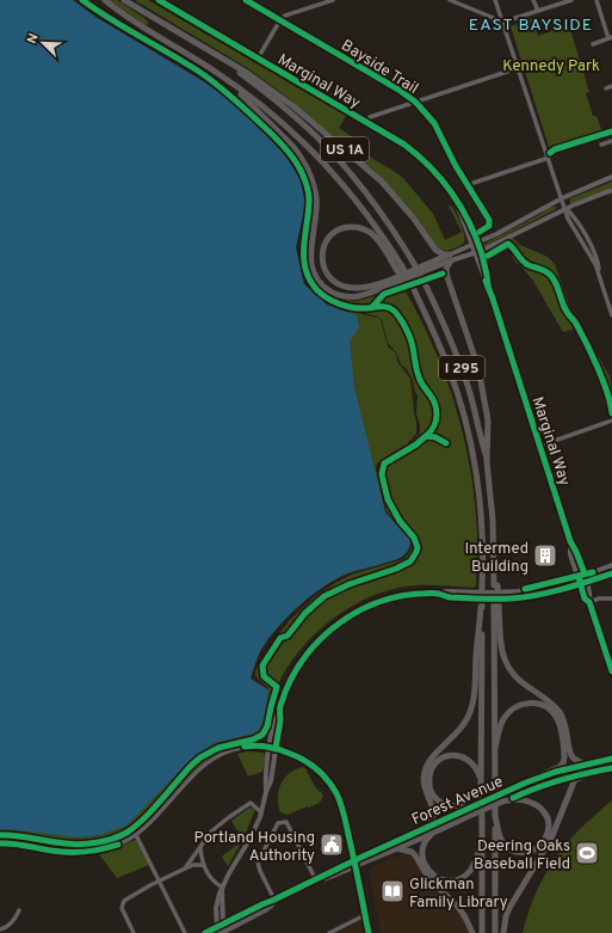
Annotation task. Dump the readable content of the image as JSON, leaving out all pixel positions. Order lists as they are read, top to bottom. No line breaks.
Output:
{"streets":{"highway":["US 1A","I 295","Forest Avenue"],"main road":["Marginal Way"],"cycle path":["Bayside Trail"]},"crossings":[["Marginal Way","US 1A"],["US 1A","I 295"]],"districts":["EAST BAYSIDE"],"parks":["Kennedy Park"],"places":{"building":["Intermed Building"],"public building":["Portland Housing Authority"],"sports":["Deering Oaks Baseball Field"],"library":["Glickman Family Library"]},"north":"top left"}
